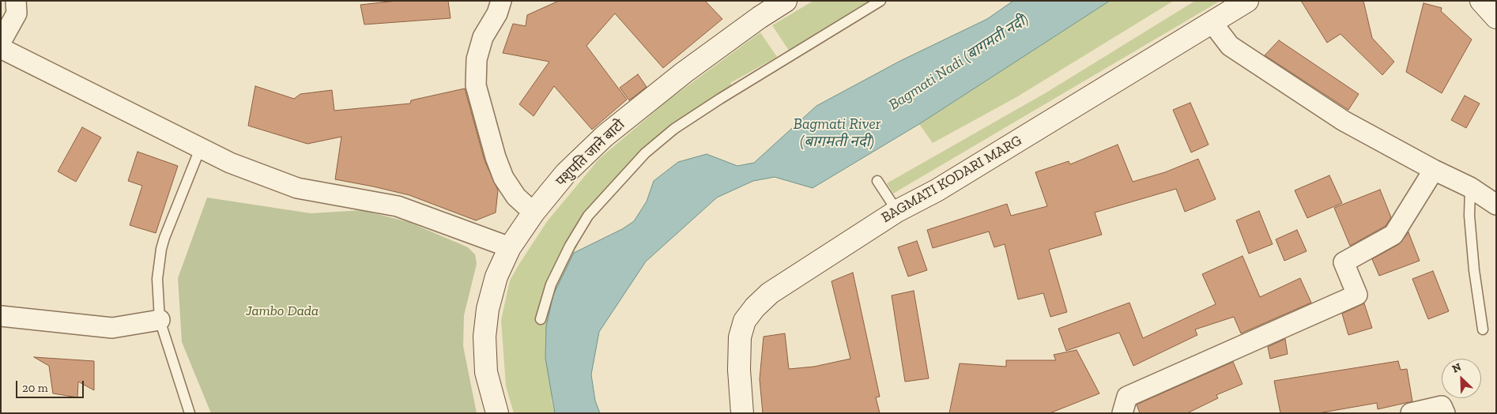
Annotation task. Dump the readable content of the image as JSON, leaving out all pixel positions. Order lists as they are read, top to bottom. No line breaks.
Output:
{"streets":{"main road":["पशुपति जाने बाटो","BAGMATI KODARI MARG"]},"water":["Bagmati Nadi (बागमती नदी)","Bagmati River (बागमती नदी)"],"parks":["Jambo Dada"],"scale_bar":"20 m","north":"top left"}
